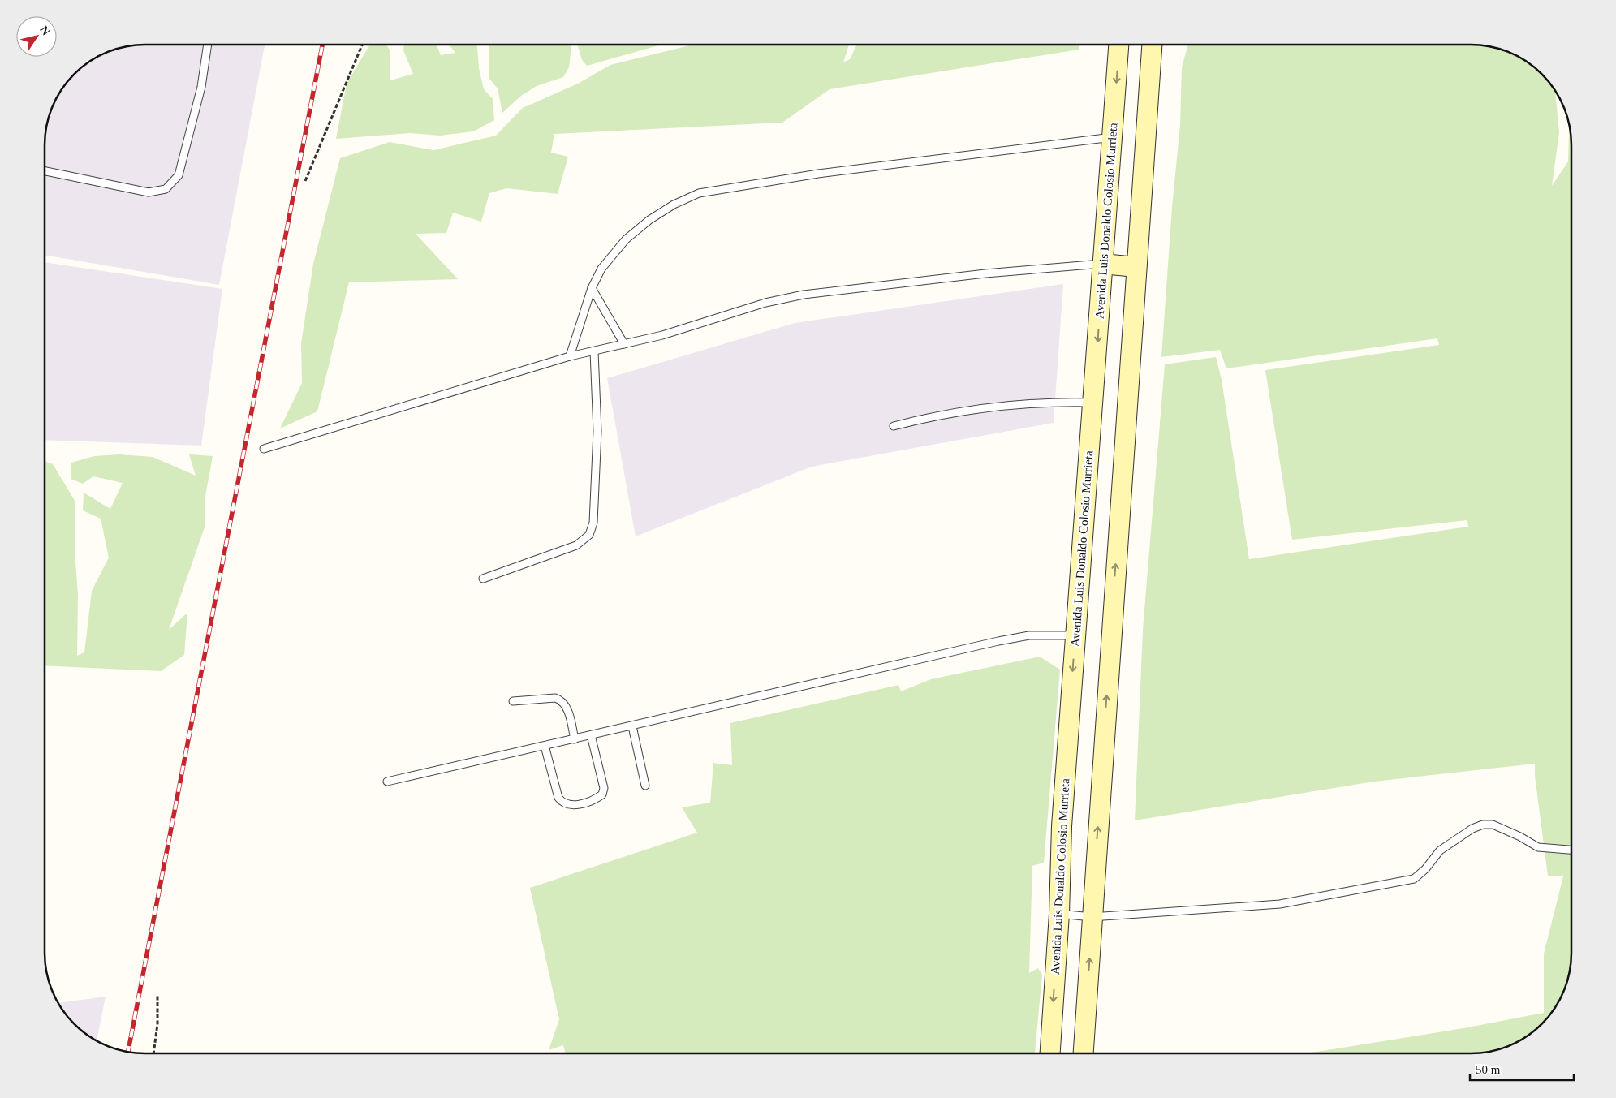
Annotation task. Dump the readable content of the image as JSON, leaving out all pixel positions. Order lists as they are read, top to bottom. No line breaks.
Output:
{"streets":{"main road":["Avenida Luis Donaldo Colosio Murrieta"]},"scale_bar":"50 m","north":"top right"}
